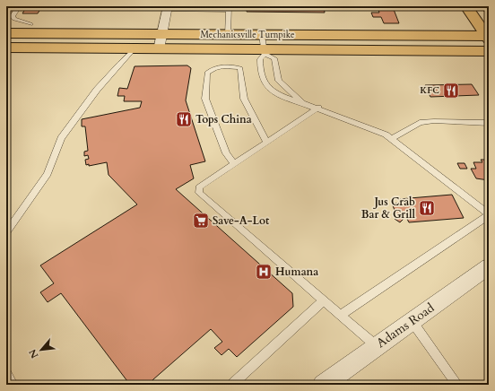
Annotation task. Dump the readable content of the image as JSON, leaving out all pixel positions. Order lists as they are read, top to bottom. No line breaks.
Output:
{"streets":{"main road":["Mechanicsville Turnpike"],"street":["Adams Road"]},"places":{"restaurant":["KFC","Tops China","Jus Crab Bar & Grill"],"supermarket":["Save-A-Lot"],"hospital":["Humana"]},"north":"bottom left"}
